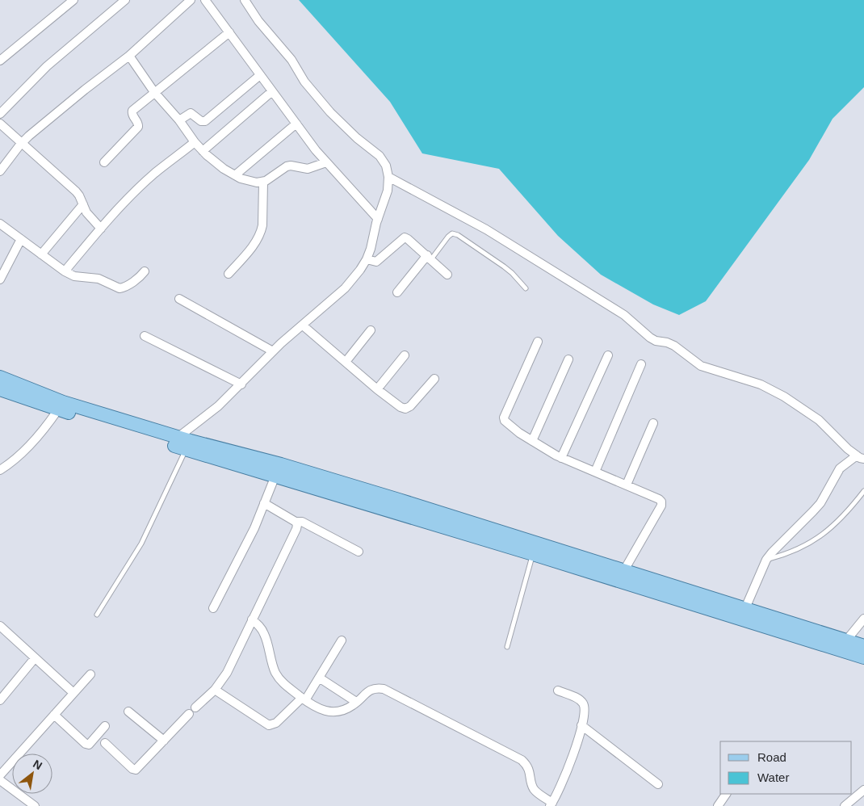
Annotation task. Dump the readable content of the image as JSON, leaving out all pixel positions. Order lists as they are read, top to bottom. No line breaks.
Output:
{"legend":["Road","Water"],"north":"top right"}
